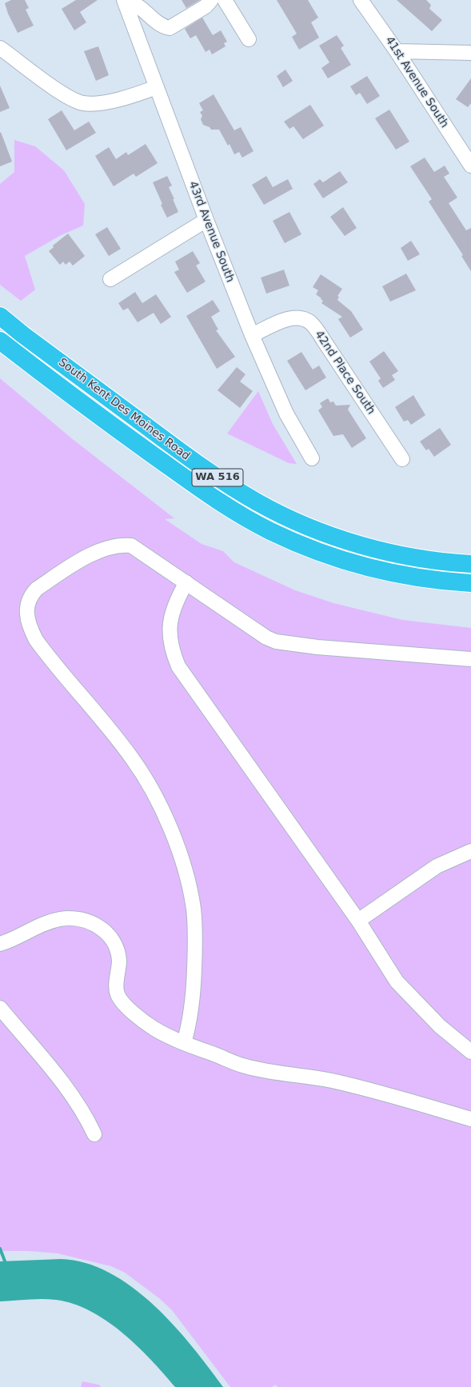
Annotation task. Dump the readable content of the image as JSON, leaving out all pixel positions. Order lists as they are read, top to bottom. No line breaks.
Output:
{"streets":{"highway":["South Kent Des Moines Road","WA 516"],"street":["41st Avenue South","43rd Avenue South","42nd Place South"]},"crossings":[["43rd Avenue South","42nd Place South"]]}
